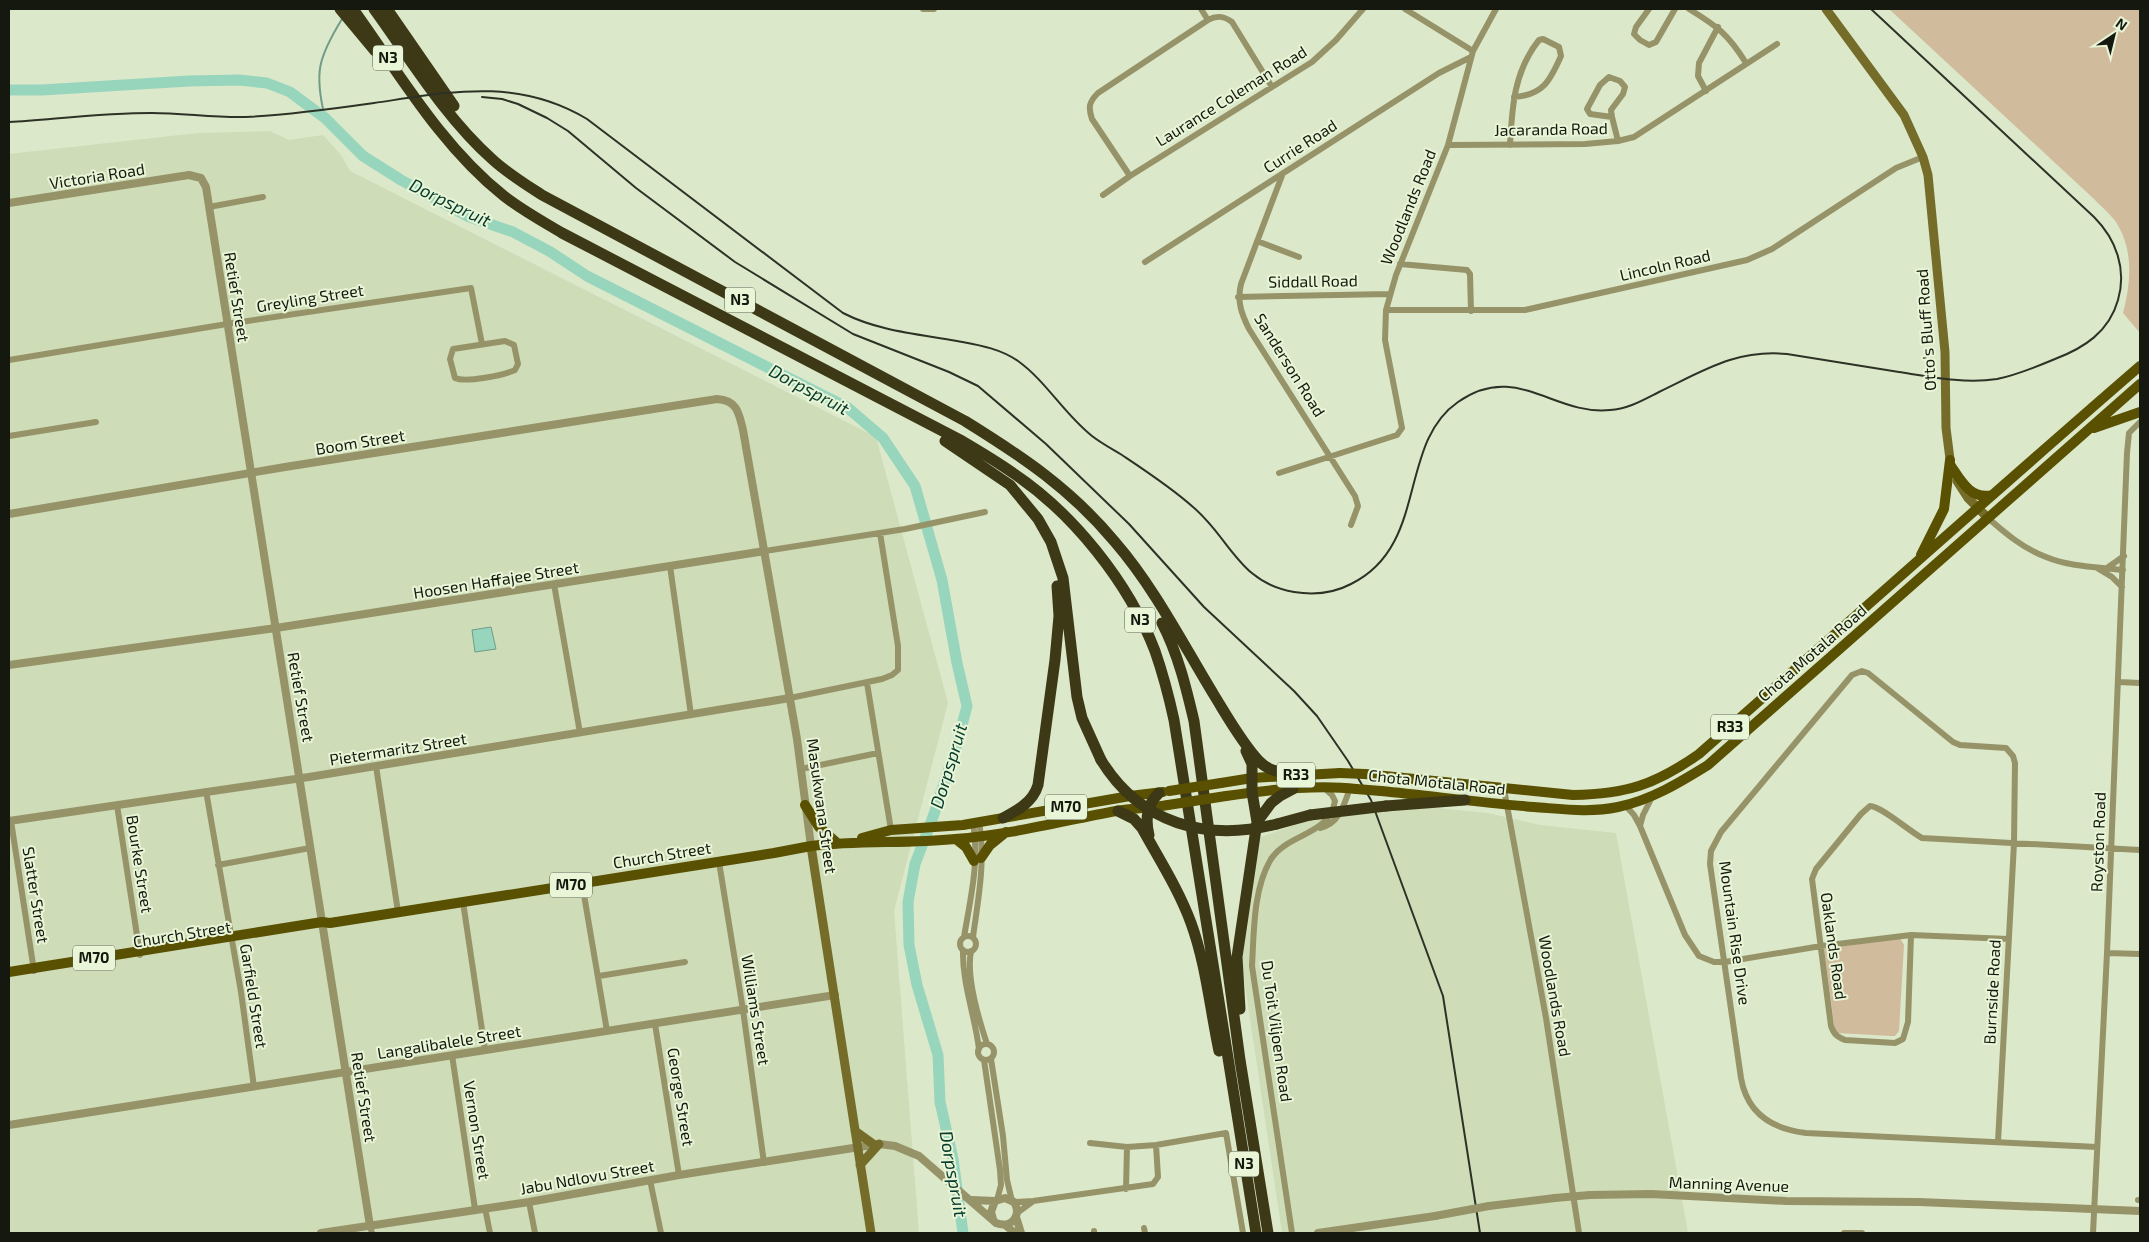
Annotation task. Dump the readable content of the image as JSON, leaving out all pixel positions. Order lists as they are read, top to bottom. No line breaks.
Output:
{"streets":{"highway":["N3"],"main road":["Otto's Bluff Road","Chota Motala Road","R33","Masukwana Street","M70","Church Street"],"street":["Laurance Coleman Road","Jacaranda Road","Currie Road","Victoria Road","Woodlands Road","Lincoln Road","Siddall Road","Retief Street","Greyling Street","Sanderson Road","Boom Street","Hoosen Haffajee Street","Pietermaritz Street","Royston Road","Bourke Street","Slatter Street","Mountain Rise Drive","Oaklands Road","Burnside Road","Garfield Street","Williams Street","Du Toit Viljoen Road","Langalibalele Street","George Street","Vernon Street","Jabu Ndlovu Street","Manning Avenue"]},"crossings":[["Jacaranda Road","Woodlands Road"],["Currie Road","Woodlands Road"],["Victoria Road","Retief Street"],["Woodlands Road","Lincoln Road"],["Woodlands Road","Siddall Road"],["Woodlands Road","Sanderson Road"],["Woodlands Road","Chota Motala Road"],["Lincoln Road","Otto's Bluff Road"],["Siddall Road","Sanderson Road"],["Retief Street","Greyling Street"],["Retief Street","Boom Street"],["Retief Street","Hoosen Haffajee Street"],["Retief Street","Pietermaritz Street"],["Retief Street","Church Street"],["Retief Street","Langalibalele Street"],["Retief Street","Jabu Ndlovu Street"],["Otto's Bluff Road","Chota Motala Road"],["Otto's Bluff Road","Royston Road"],["Boom Street","Masukwana Street"],["Hoosen Haffajee Street","Masukwana Street"],["Chota Motala Road","Church Street"],["Chota Motala Road","Du Toit Viljoen Road"],["Pietermaritz Street","Masukwana Street"],["Pietermaritz Street","Bourke Street"],["Pietermaritz Street","Slatter Street"],["Pietermaritz Street","Garfield Street"],["Masukwana Street","Church Street"],["Masukwana Street","Langalibalele Street"],["Masukwana Street","Jabu Ndlovu Street"],["Royston Road","Mountain Rise Drive"],["Royston Road","Oaklands Road"],["Royston Road","Manning Avenue"],["Church Street","Bourke Street"],["Church Street","Slatter Street"],["Church Street","Garfield Street"],["Church Street","Williams Street"],["Mountain Rise Drive","Oaklands Road"],["Mountain Rise Drive","Burnside Road"],["Oaklands Road","Burnside Road"],["Garfield Street","Langalibalele Street"],["Williams Street","Langalibalele Street"],["Williams Street","Jabu Ndlovu Street"],["Langalibalele Street","George Street"],["Langalibalele Street","Vernon Street"],["George Street","Jabu Ndlovu Street"],["Vernon Street","Jabu Ndlovu Street"]],"water":["Dorpspruit"],"north":"top right"}
